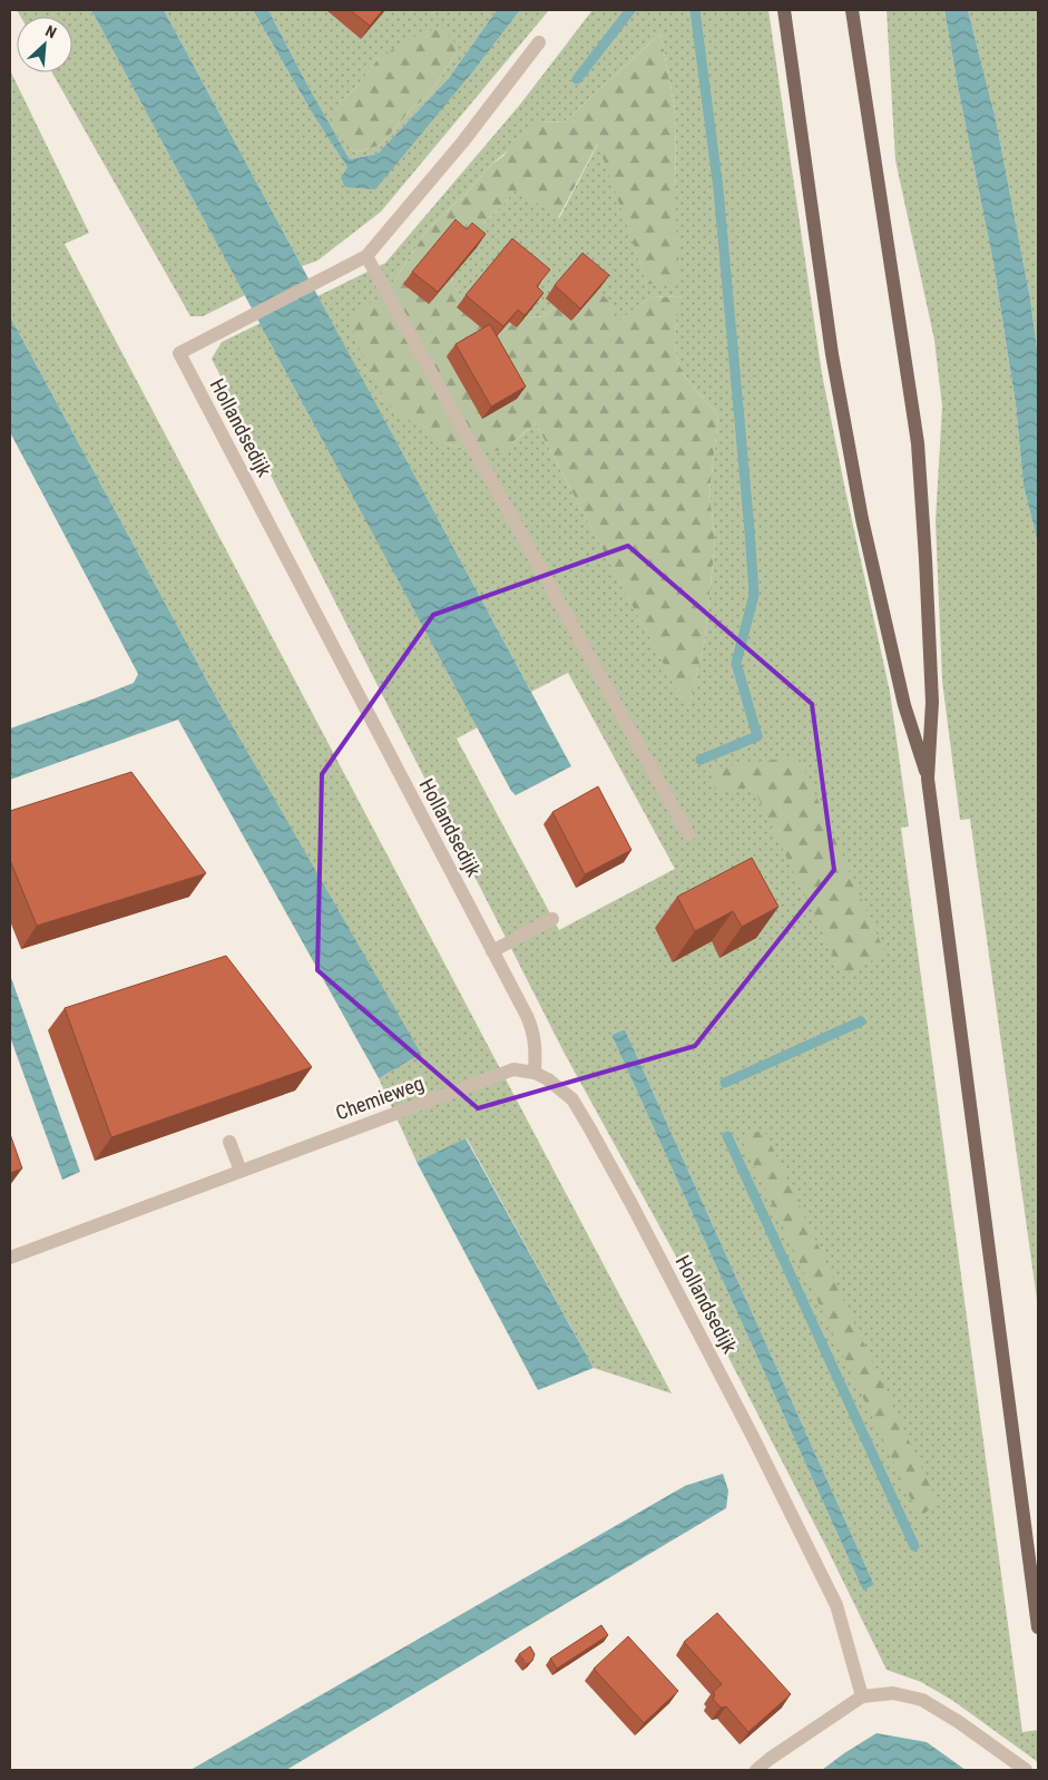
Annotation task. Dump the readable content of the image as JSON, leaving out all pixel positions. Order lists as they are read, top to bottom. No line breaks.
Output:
{"streets":{"street":["Hollandsedijk","Chemieweg"]},"crossings":[["Hollandsedijk","Chemieweg"]],"north":"top right"}
